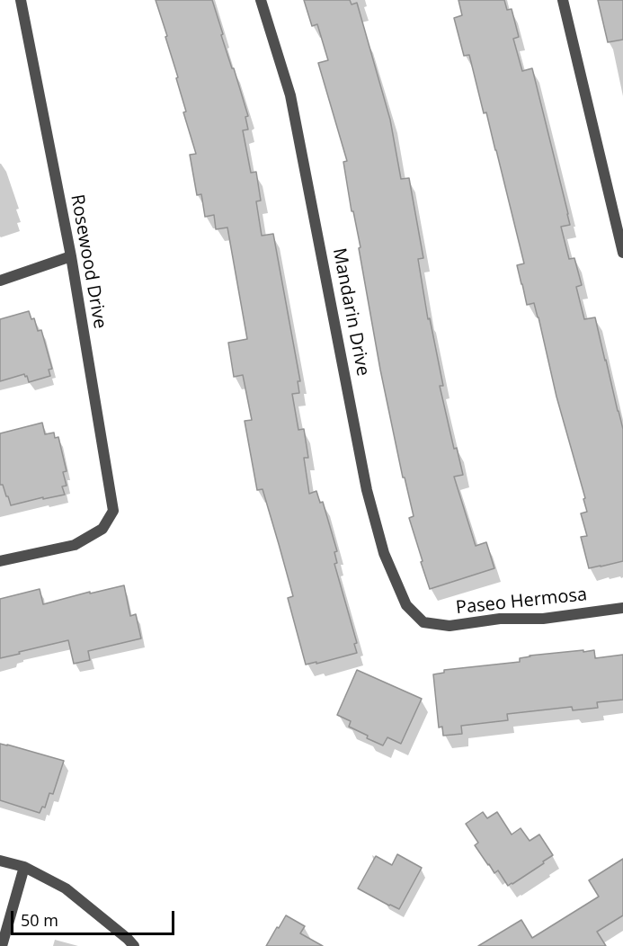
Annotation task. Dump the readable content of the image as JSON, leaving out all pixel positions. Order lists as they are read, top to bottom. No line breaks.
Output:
{"streets":{"street":["Rosewood Drive","Mandarin Drive","Paseo Hermosa"]},"crossings":[["Mandarin Drive","Paseo Hermosa"]],"scale_bar":"50 m"}
